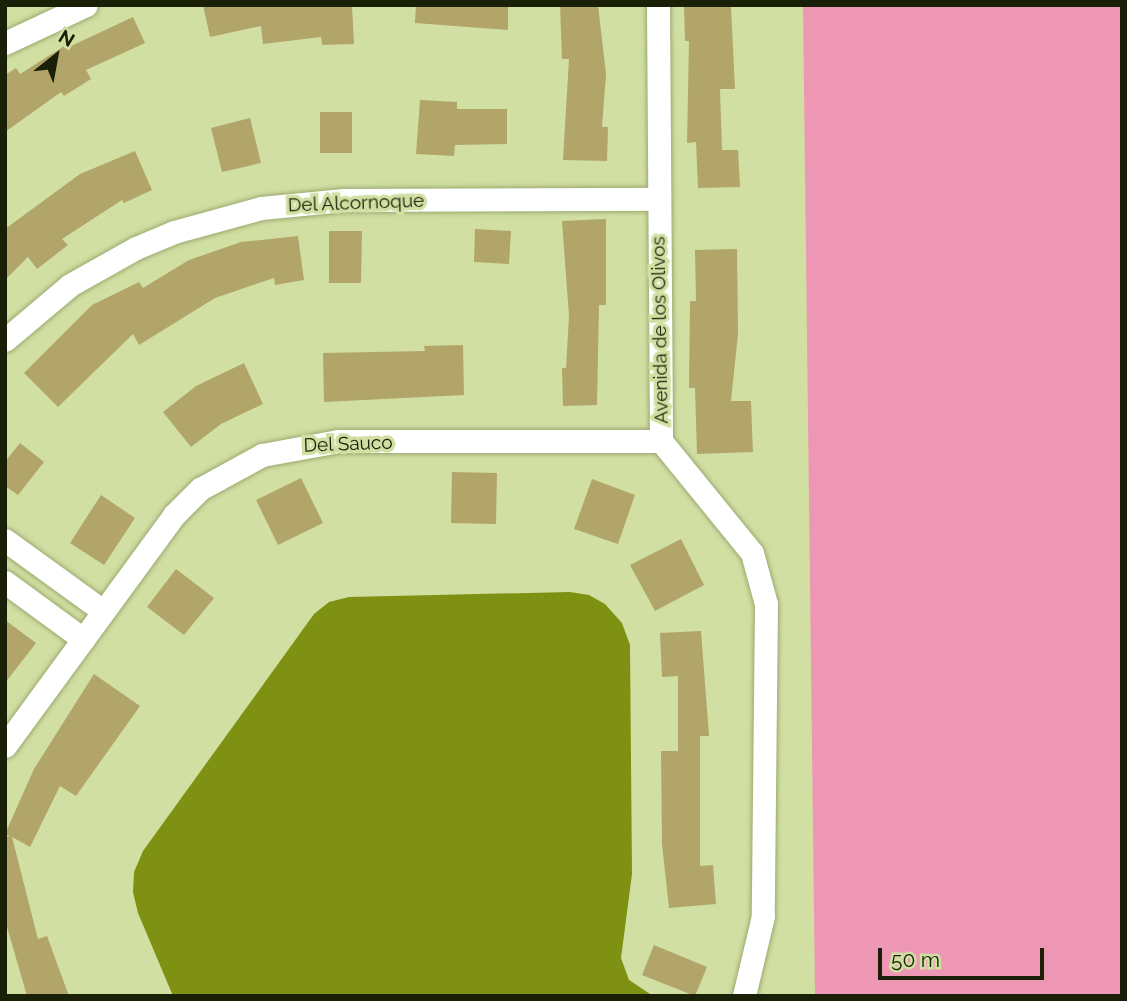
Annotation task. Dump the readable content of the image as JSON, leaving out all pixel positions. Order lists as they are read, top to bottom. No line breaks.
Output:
{"streets":{"street":["Del Alcornoque","Avenida de los Olivos","Del Sauco"]},"crossings":[["Del Alcornoque","Avenida de los Olivos"],["Avenida de los Olivos","Del Sauco"]],"scale_bar":"50 m","north":"top right"}
